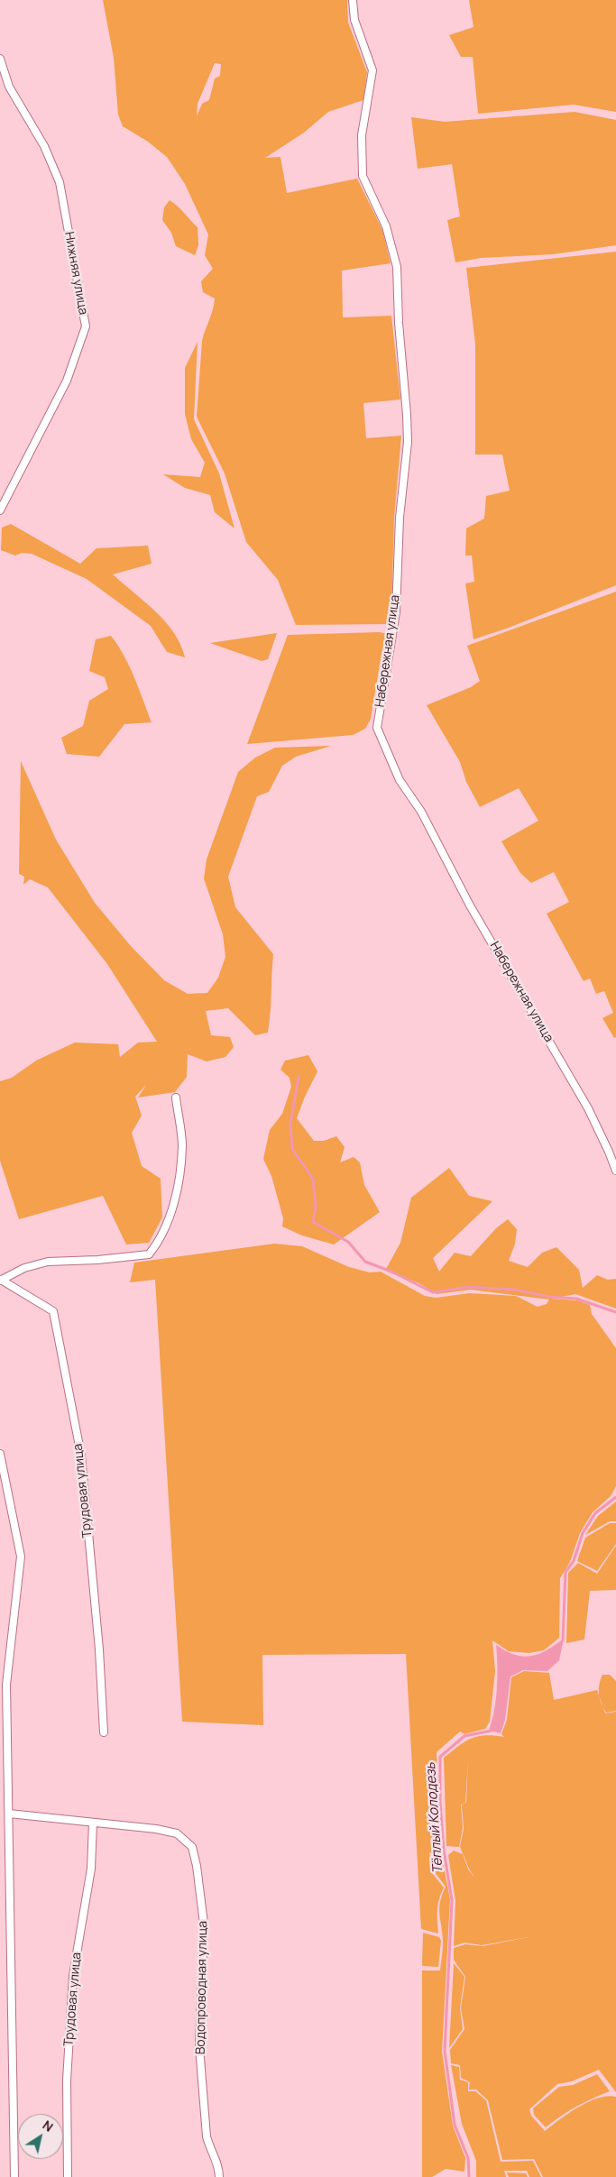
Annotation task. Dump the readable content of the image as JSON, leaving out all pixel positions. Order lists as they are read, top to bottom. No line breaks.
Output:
{"streets":{"street":["Нижняя улица","Набережная улица","Трудовая улица","Водопроводная улица"]},"crossings":[["Трудовая улица","Водопроводная улица"]],"water":["Тёплый Колодезь"],"north":"top right"}
